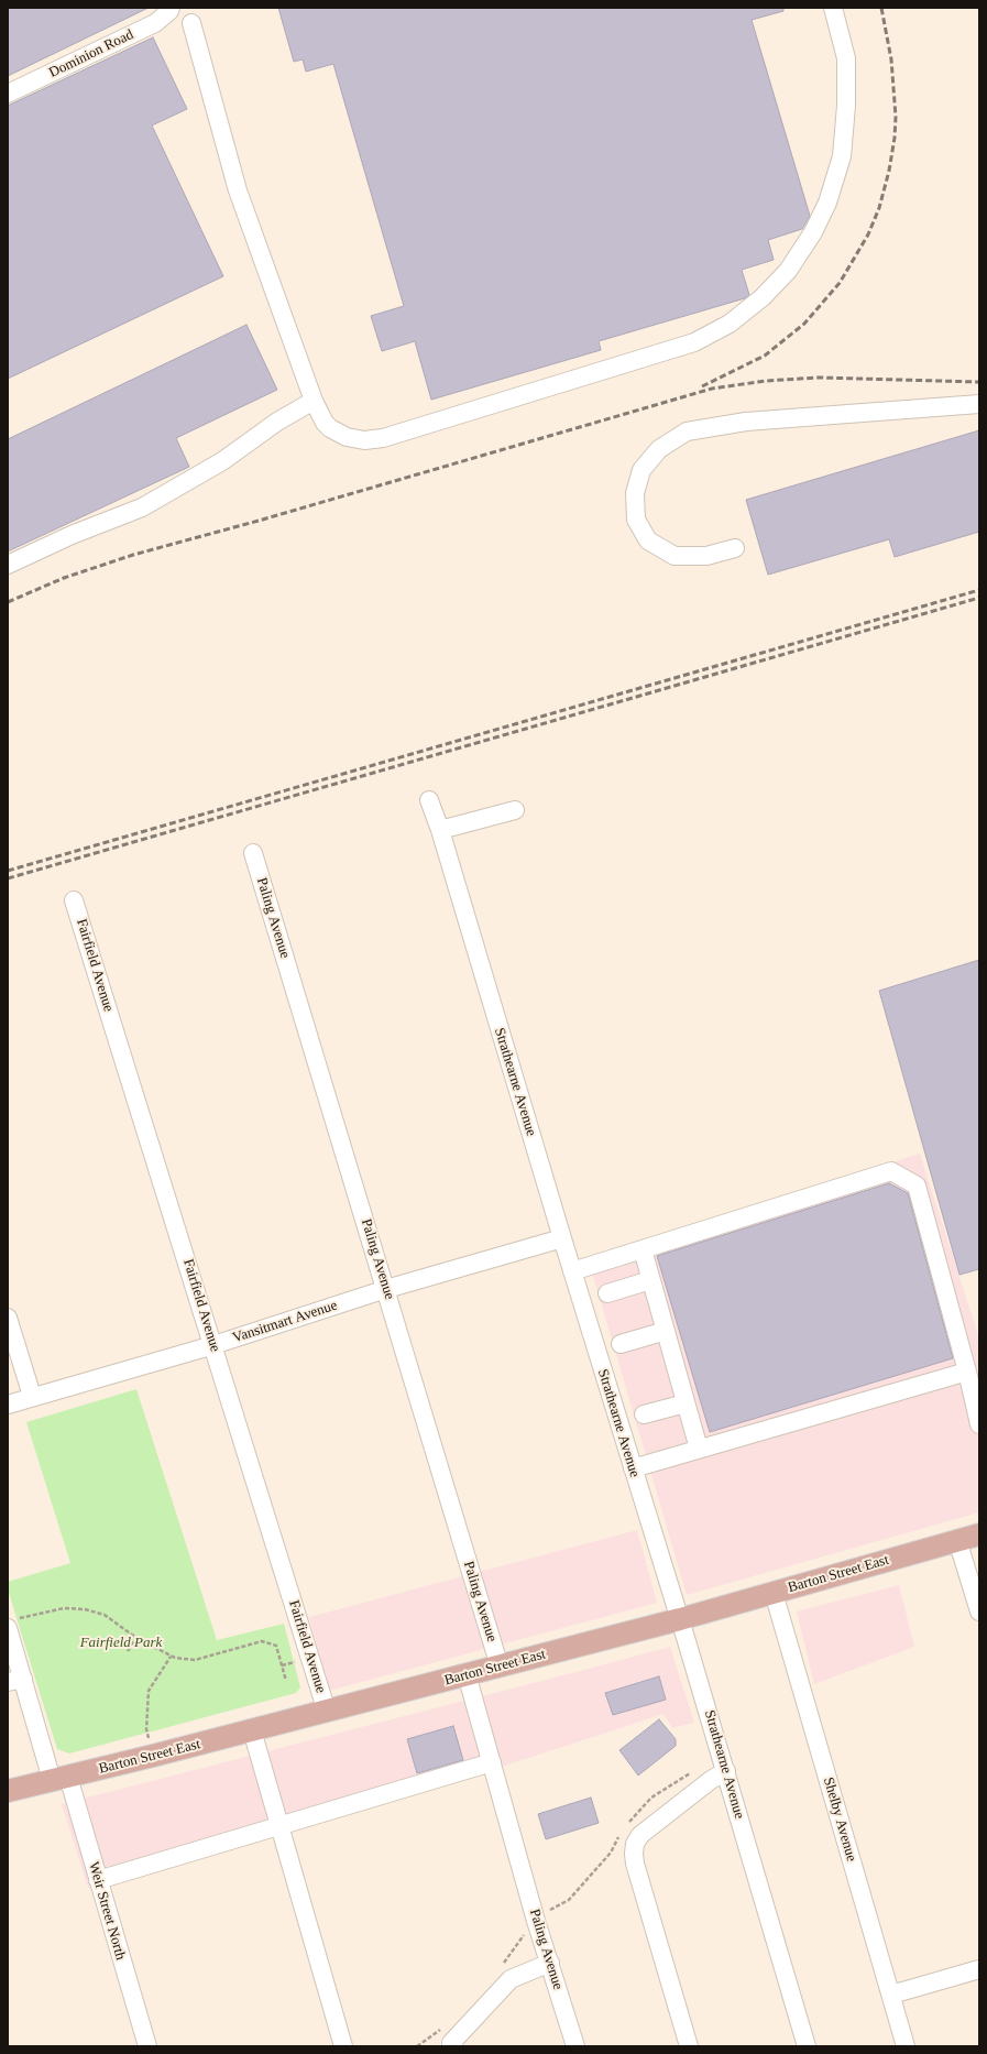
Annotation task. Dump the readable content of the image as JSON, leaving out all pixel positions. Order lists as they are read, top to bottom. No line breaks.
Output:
{"streets":{"main road":["Barton Street East"],"street":["Dominion Road","Paling Avenue","Fairfield Avenue","Strathearne Avenue","Vansitmart Avenue","Shelby Avenue","Weir Street North"]},"crossings":[["Paling Avenue","Vansitmart Avenue"],["Paling Avenue","Barton Street East"],["Fairfield Avenue","Vansitmart Avenue"],["Fairfield Avenue","Barton Street East"],["Strathearne Avenue","Vansitmart Avenue"],["Strathearne Avenue","Barton Street East"],["Barton Street East","Shelby Avenue"],["Barton Street East","Weir Street North"]],"parks":["Fairfield Park"]}
